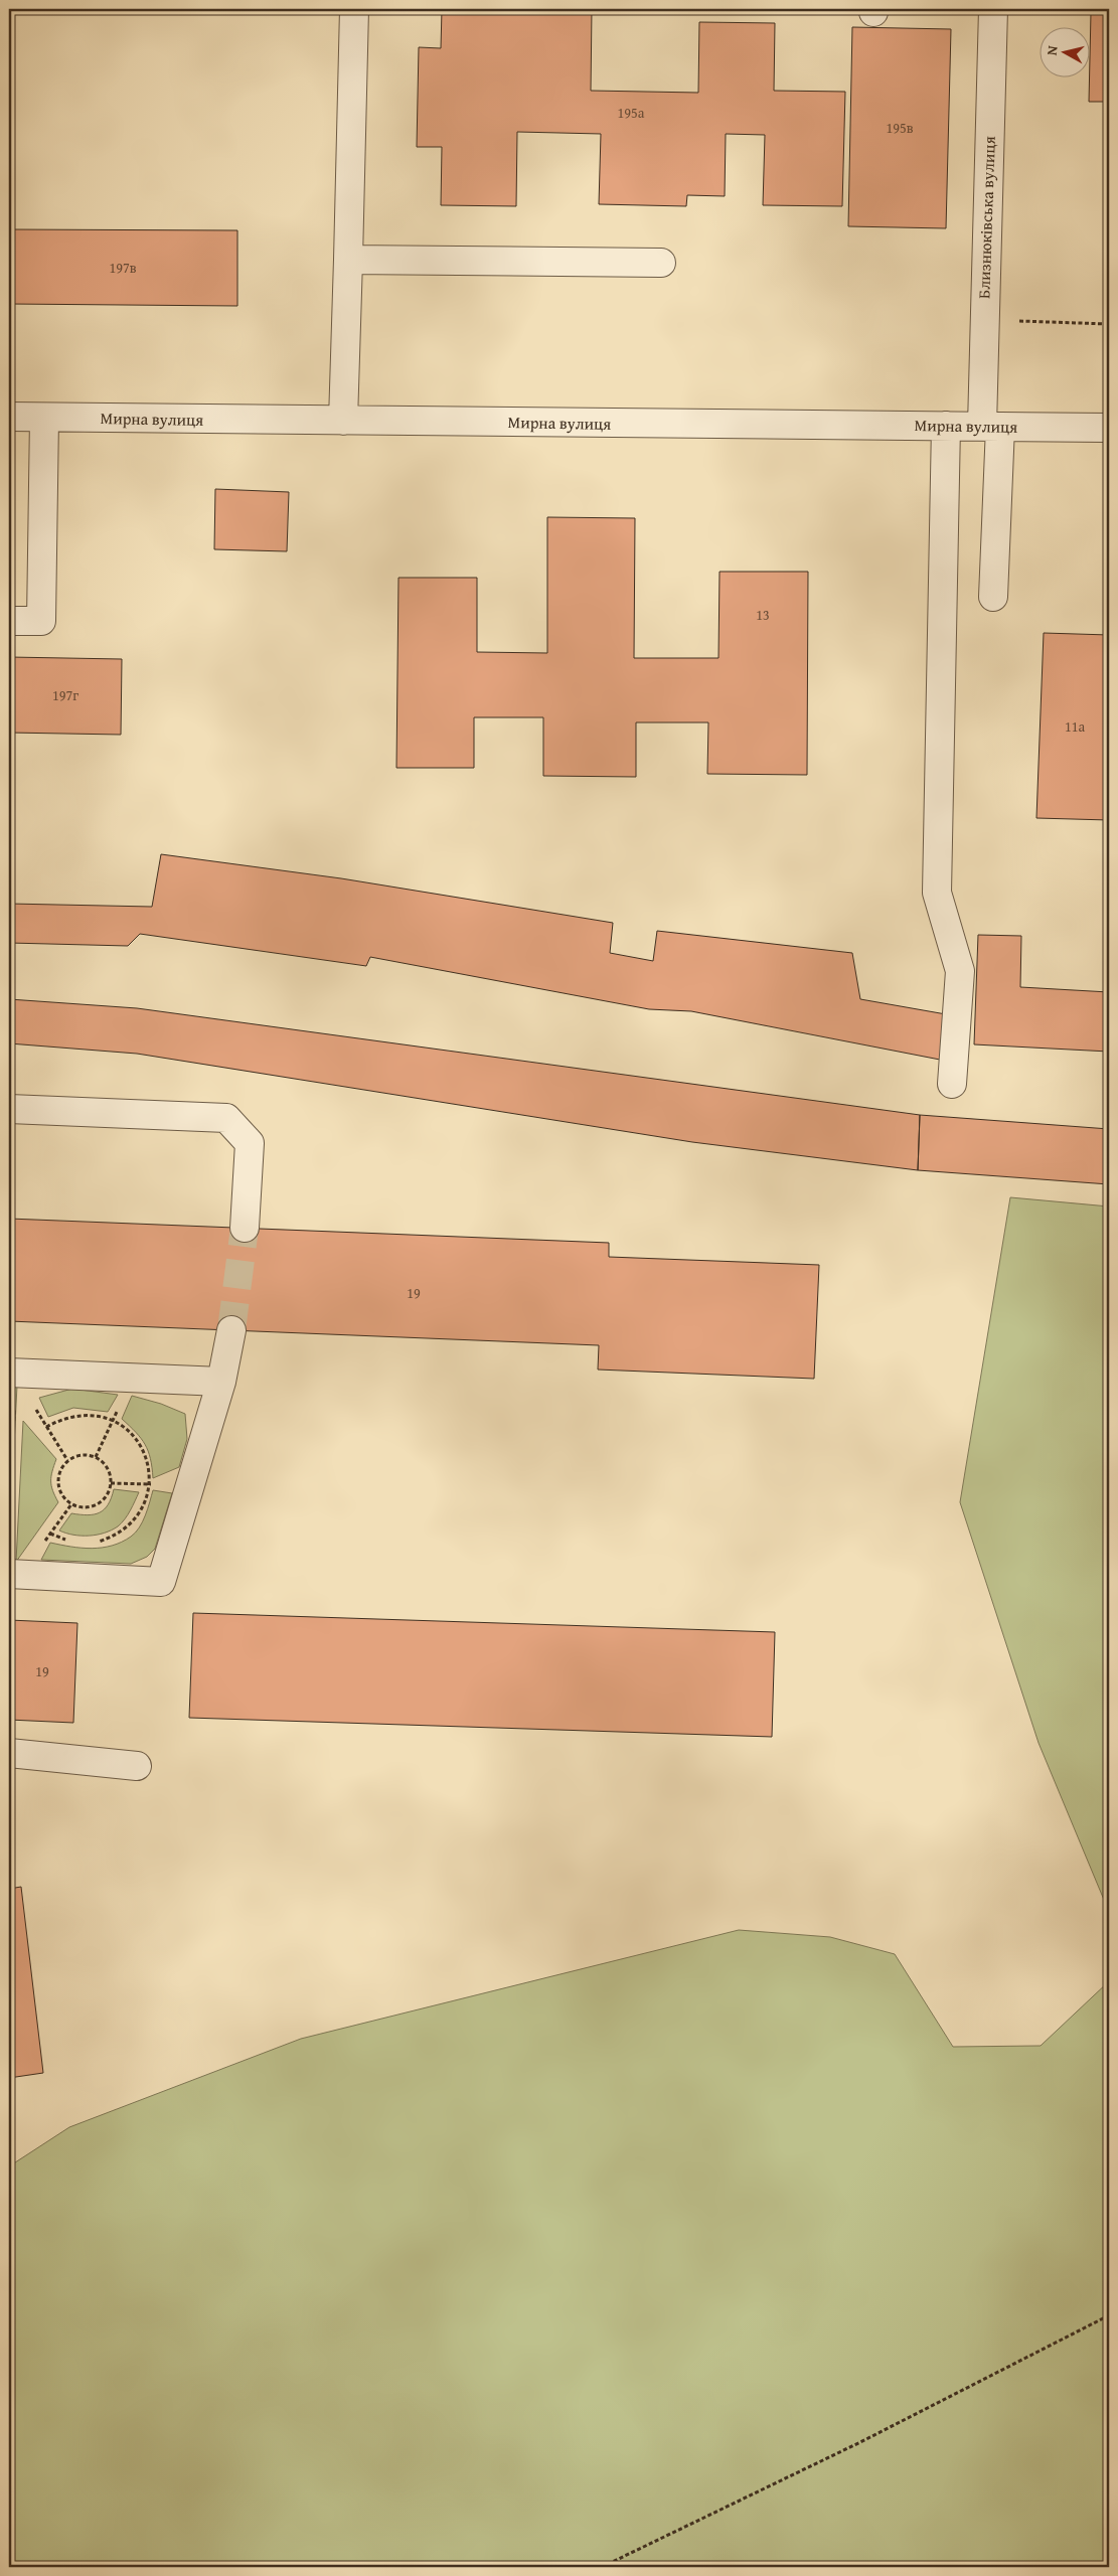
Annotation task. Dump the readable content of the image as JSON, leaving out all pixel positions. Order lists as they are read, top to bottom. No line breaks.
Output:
{"streets":{"street":["Близнюківська вулиця","Мирна вулиця"]},"crossings":[["Близнюківська вулиця","Мирна вулиця"]],"house_numbers":["195а","195в","197в","13","197г","11а","19","19"],"north":"left"}
